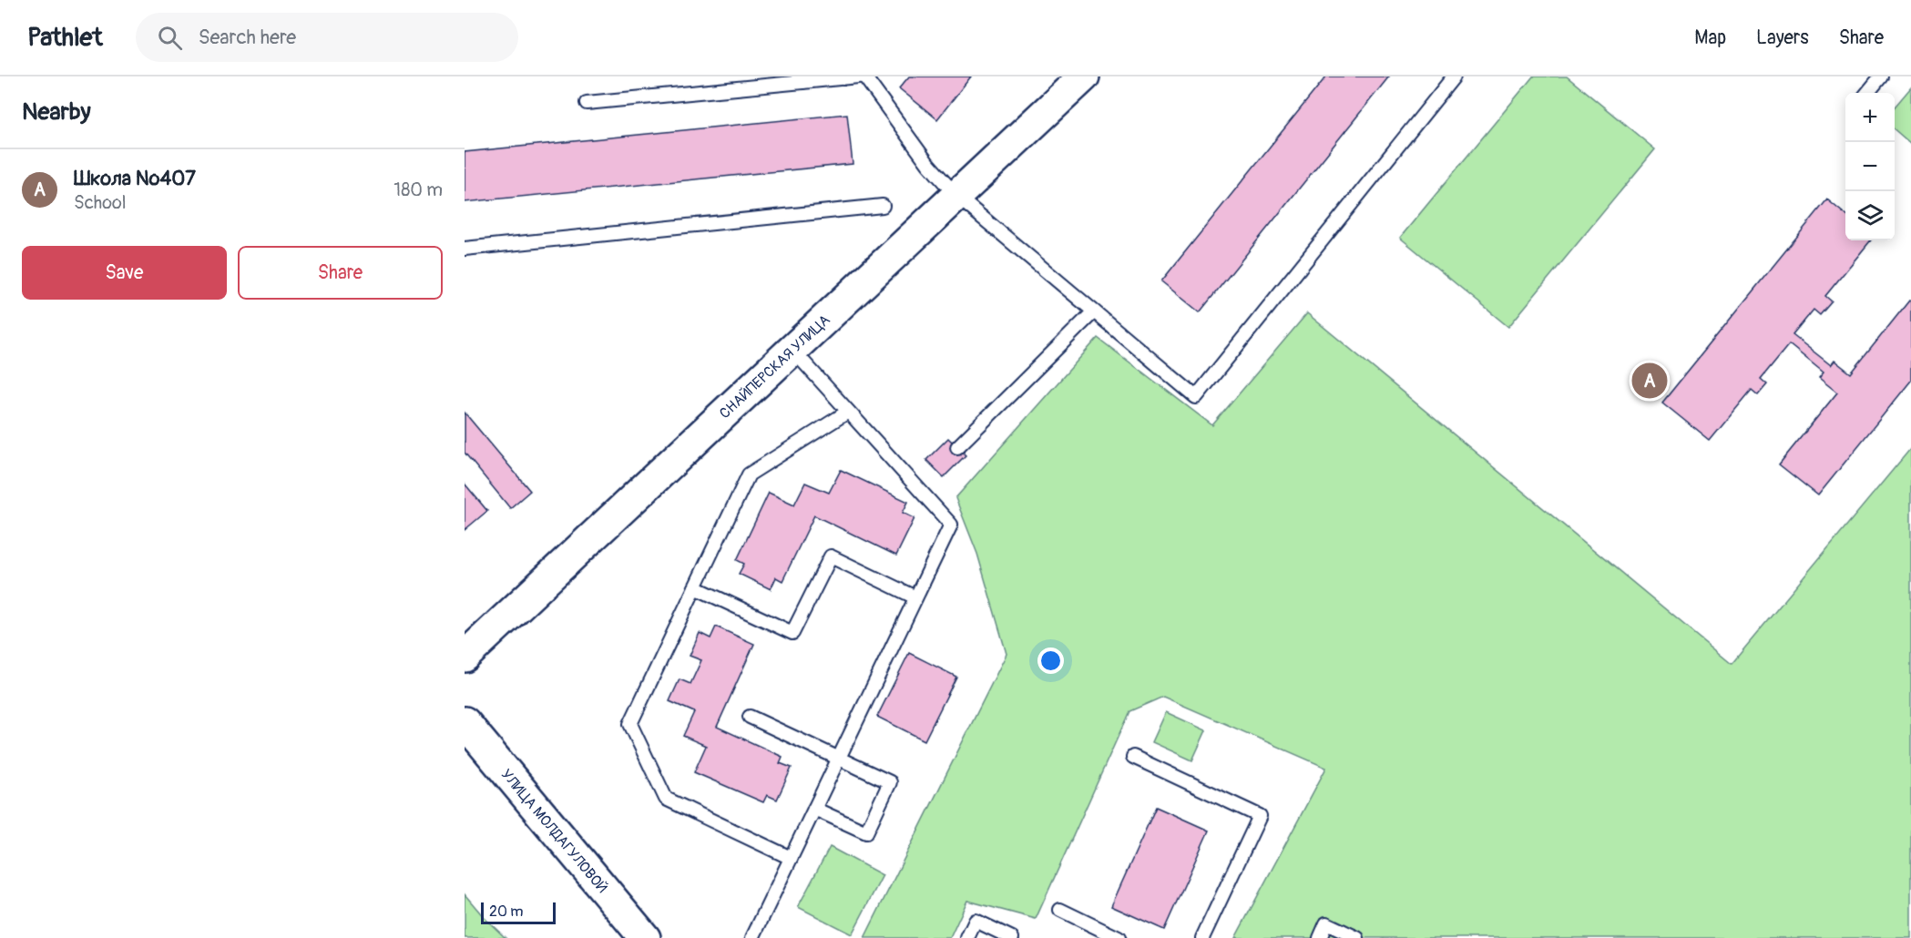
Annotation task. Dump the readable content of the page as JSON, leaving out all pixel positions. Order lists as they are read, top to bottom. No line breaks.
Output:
{"streets":{"street":["СНАЙПЕРСКАЯ УЛИЦА","УЛИЦА МОЛДАГУЛОВОЙ"]},"scale_bar":"20 m","page":{"header":"Pathlet","search":"Search here","nav":["Map","Layers","Share"],"heading":"Nearby","map_buttons":["+","−"],"list":[{"mark":"A","name":"Школа №407","note":"School","value":"180 m"}],"buttons":["Save","Share"],"pins":"A","scale":"20 m"}}
